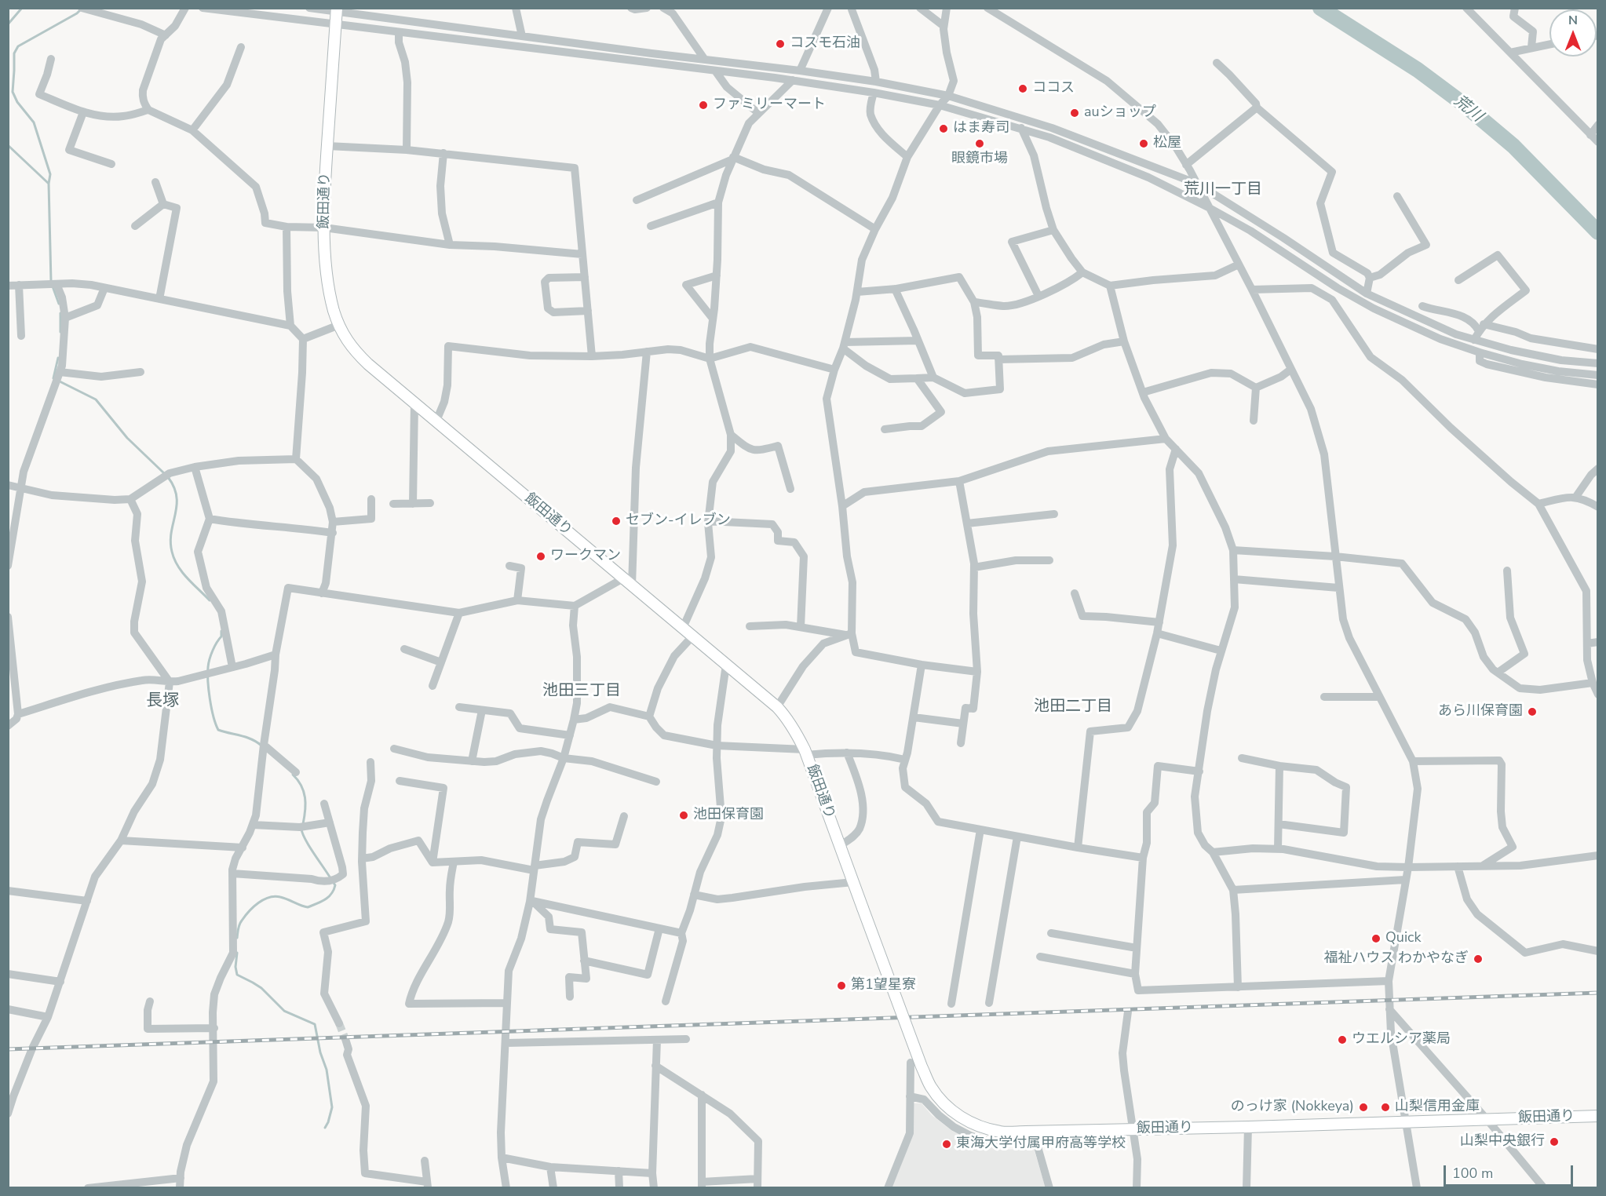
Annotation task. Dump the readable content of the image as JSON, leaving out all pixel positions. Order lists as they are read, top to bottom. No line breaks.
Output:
{"streets":{"main road":["飯田通り"]},"districts":["荒川一丁目","池田三丁目","長塚","池田二丁目"],"water":["荒川"],"places":["コスモ石油","ココス","ファミリーマート","auショップ","はま寿司","眼鏡市場","松屋","セブン-イレブン","ワークマン","あら川保育園","池田保育園","Quick","福祉ハウス わかやなぎ","第1望星寮","ウエルシア薬局","のっけ家 (Nokkeya)","山梨信用金庫","山梨中央銀行","東海大学付属甲府高等学校"],"scale_bar":"100 m","north":"top"}
